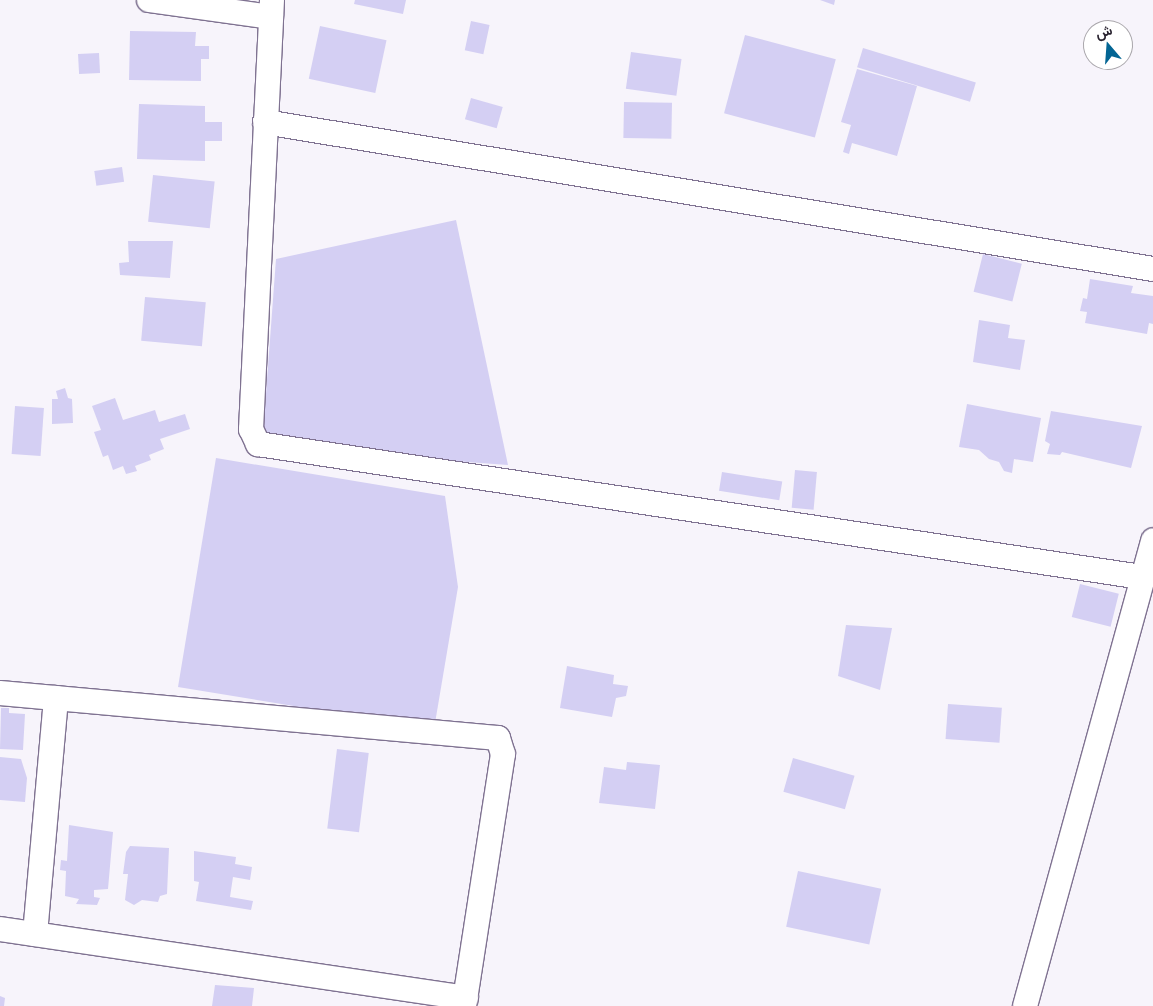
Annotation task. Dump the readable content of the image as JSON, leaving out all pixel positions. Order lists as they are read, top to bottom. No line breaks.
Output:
{"north":"top"}
